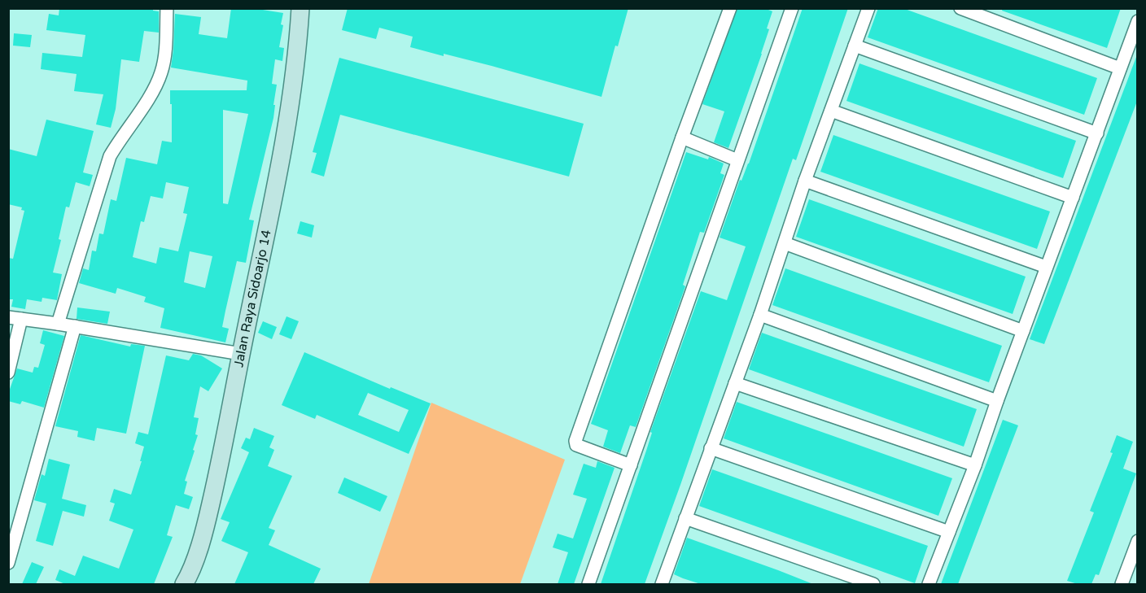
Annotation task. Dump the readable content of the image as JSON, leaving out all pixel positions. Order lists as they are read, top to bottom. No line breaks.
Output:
{"streets":{"main road":["Jalan Raya Sidoarjo 14"]}}
